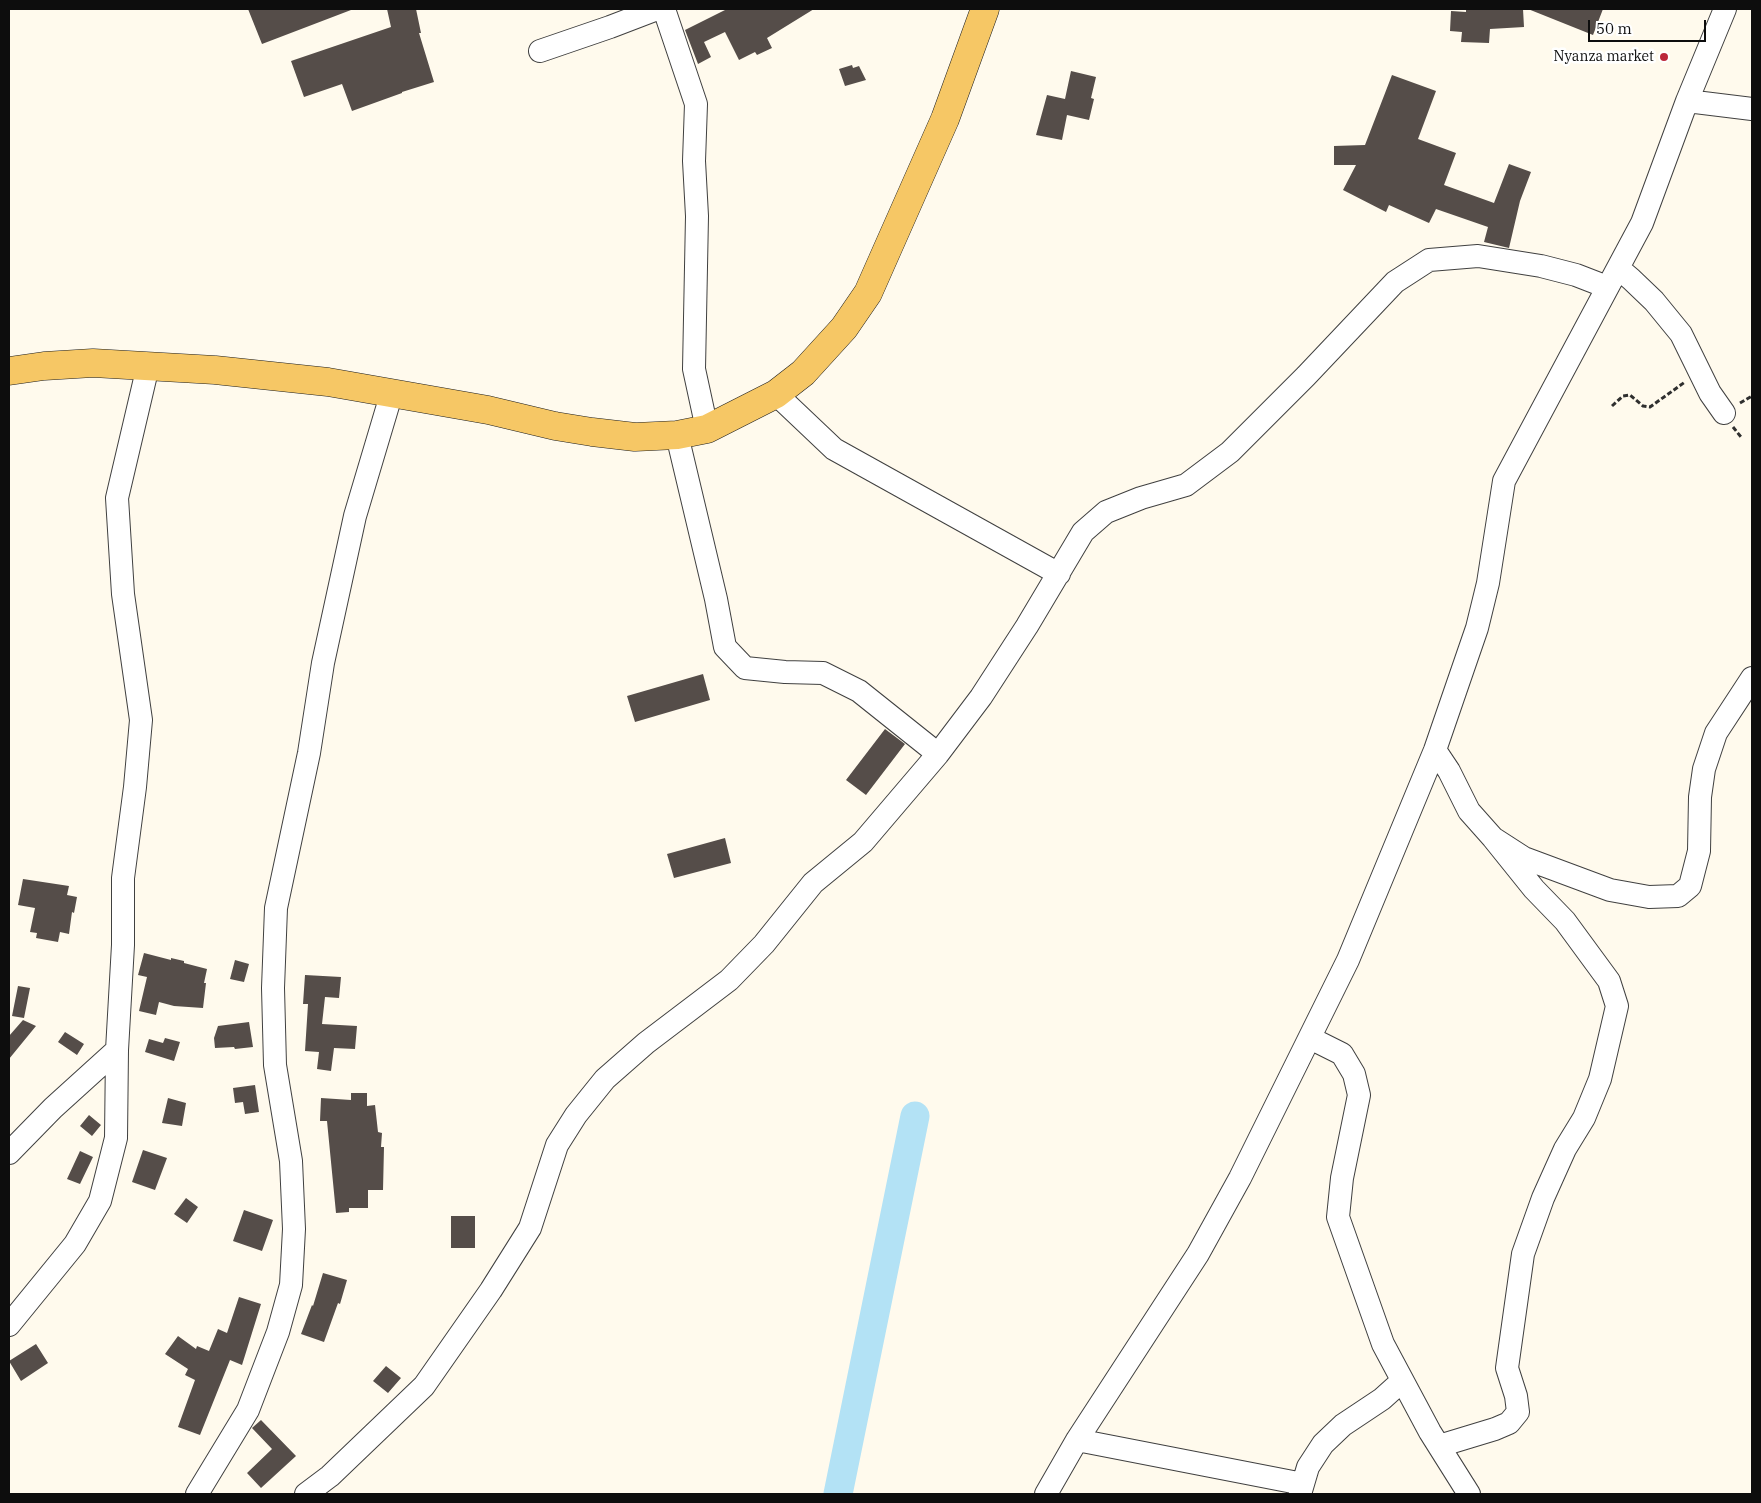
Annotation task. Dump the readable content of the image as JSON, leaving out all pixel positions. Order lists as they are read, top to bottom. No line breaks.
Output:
{"places":["Nyanza market"],"scale_bar":"50 m"}
